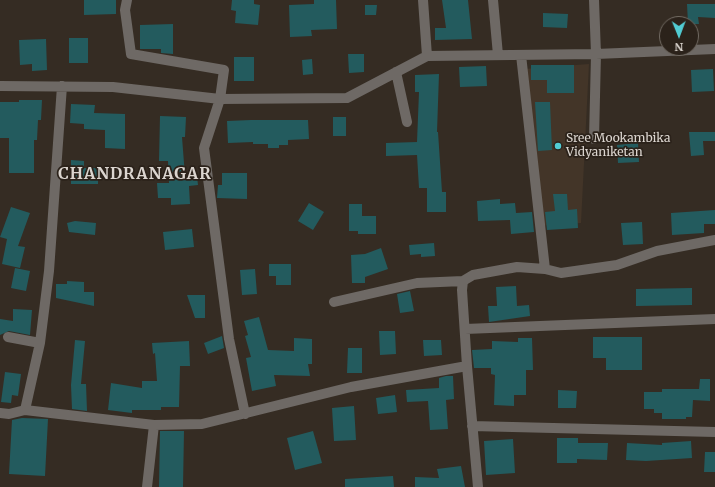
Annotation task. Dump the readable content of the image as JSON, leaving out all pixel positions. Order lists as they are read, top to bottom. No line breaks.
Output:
{"districts":["CHANDRANAGAR"],"places":["Sree Mookambika Vidyaniketan"],"north":"bottom"}
